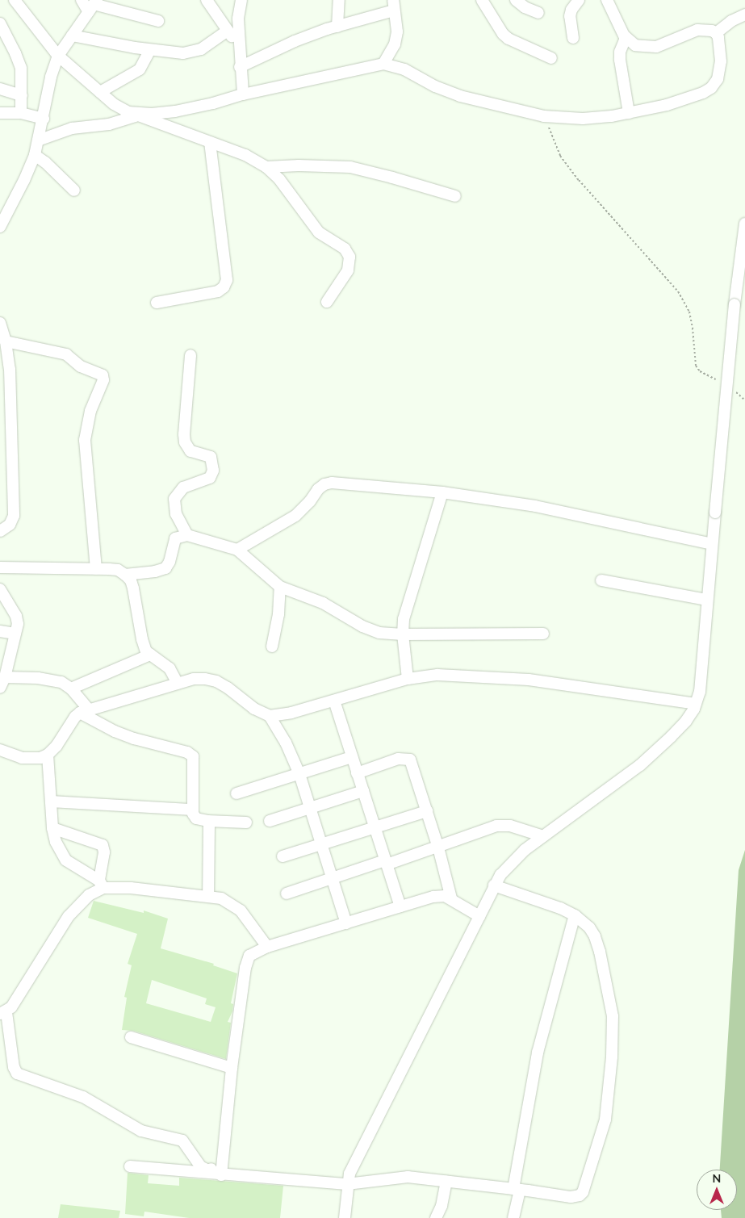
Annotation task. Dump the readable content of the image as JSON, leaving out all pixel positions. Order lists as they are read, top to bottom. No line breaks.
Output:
{"north":"top"}
